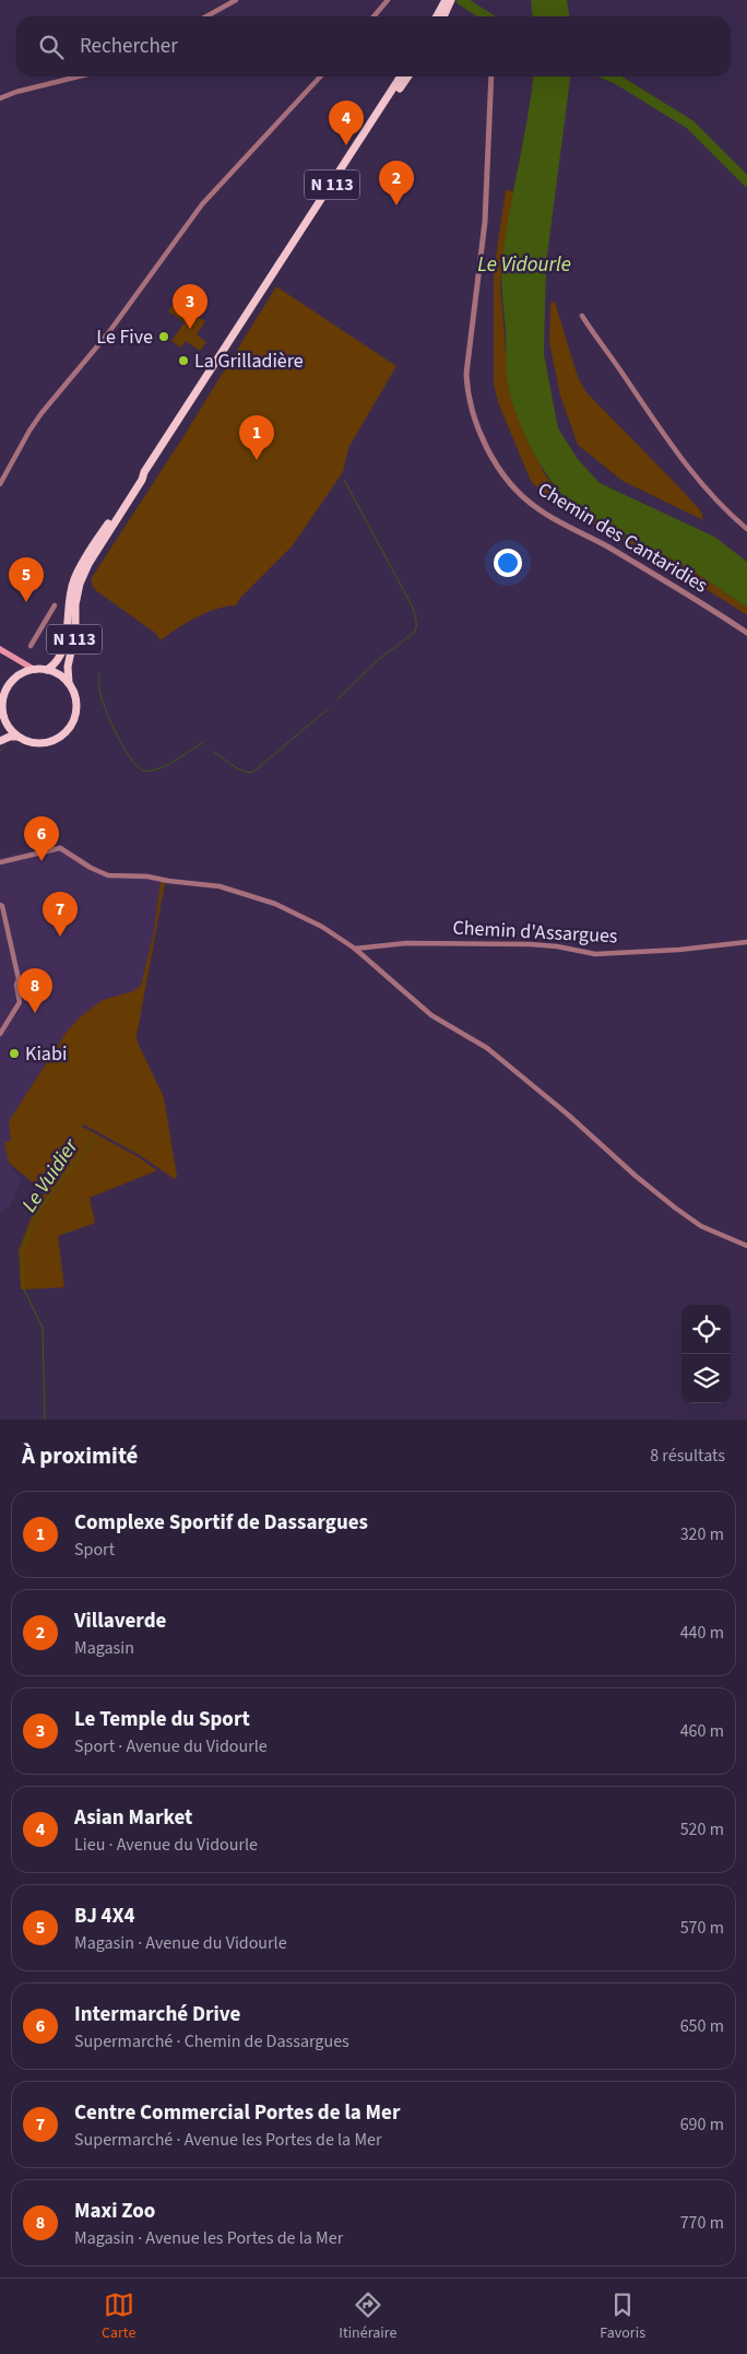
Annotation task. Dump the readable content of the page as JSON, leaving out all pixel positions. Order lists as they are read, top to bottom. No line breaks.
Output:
{"streets":{"main road":["N 113"],"street":["Chemin des Cantaridies","Chemin d'Assargues"]},"water":["Le Vidourle","Le Vuidier"],"places":["Le Five","La Grilladière","Kiabi"],"page":{"search":"Rechercher","pins":["4","2","3","1","5","6","7","8"],"heading":["À proximité","8 résultats"],"list":[{"mark":"1","name":"Complexe Sportif de Dassargues","note":"Sport","value":"320 m"},{"mark":"2","name":"Villaverde","note":"Magasin","value":"440 m"},{"mark":"3","name":"Le Temple du Sport","note":"Sport · Avenue du Vidourle","value":"460 m"},{"mark":"4","name":"Asian Market","note":"Lieu · Avenue du Vidourle","value":"520 m"},{"mark":"5","name":"BJ 4X4","note":"Magasin · Avenue du Vidourle","value":"570 m"},{"mark":"6","name":"Intermarché Drive","note":"Supermarché · Chemin de Dassargues","value":"650 m"},{"mark":"7","name":"Centre Commercial Portes de la Mer","note":"Supermarché · Avenue les Portes de la Mer","value":"690 m"},{"mark":"8","name":"Maxi Zoo","note":"Magasin · Avenue les Portes de la Mer","value":"770 m"}],"nav":["Carte","Itinéraire","Favoris"]}}
